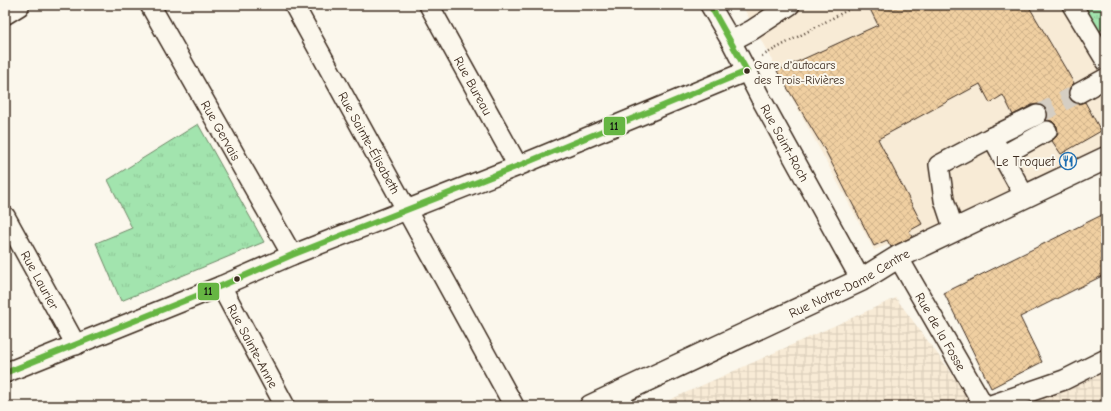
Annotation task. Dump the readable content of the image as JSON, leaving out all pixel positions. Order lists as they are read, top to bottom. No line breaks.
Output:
{"streets":{"main road":["Rue Notre-Dame Centre"],"street":["Rue Bureau","Rue Gervais","Rue Sainte-Élisabeth","Rue Saint-Roch","Rue Laurier","Rue de la Fosse","Rue Sainte-Anne"]},"crossings":[["Rue Saint-Roch","Rue Notre-Dame Centre"],["Rue Notre-Dame Centre","Rue de la Fosse"]],"places":{"other":["Gare d'autocars des Trois-Rivières"],"restaurant":["Le Troquet"]},"lines":["transit line 11"]}
